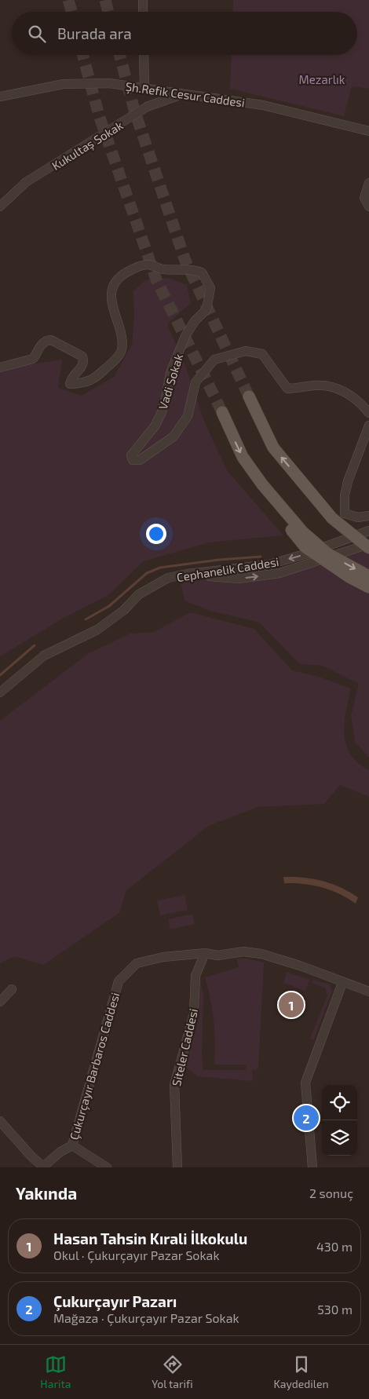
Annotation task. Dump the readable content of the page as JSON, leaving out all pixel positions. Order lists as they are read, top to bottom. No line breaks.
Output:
{"streets":{"street":["Şh.Refik Cesur Caddesi","Kukultaş Sokak","Vadi Sokak","Cephanelik Caddesi","Siteler Caddesi","Çukurçayır Barbaros Caddesi"]},"crossings":[["Şh.Refik Cesur Caddesi","Kukultaş Sokak"],["Siteler Caddesi","Çukurçayır Barbaros Caddesi"]],"parks":["Mezarlık"],"page":{"search":"Burada ara","pins":["1","2"],"heading":["Yakında","2 sonuç"],"list":[{"mark":"1","name":"Hasan Tahsin Kırali İlkokulu","note":"Okul · Çukurçayır Pazar Sokak","value":"430 m"},{"mark":"2","name":"Çukurçayır Pazarı","note":"Mağaza · Çukurçayır Pazar Sokak","value":"530 m"}],"nav":["Harita","Yol tarifi","Kaydedilen"]}}
